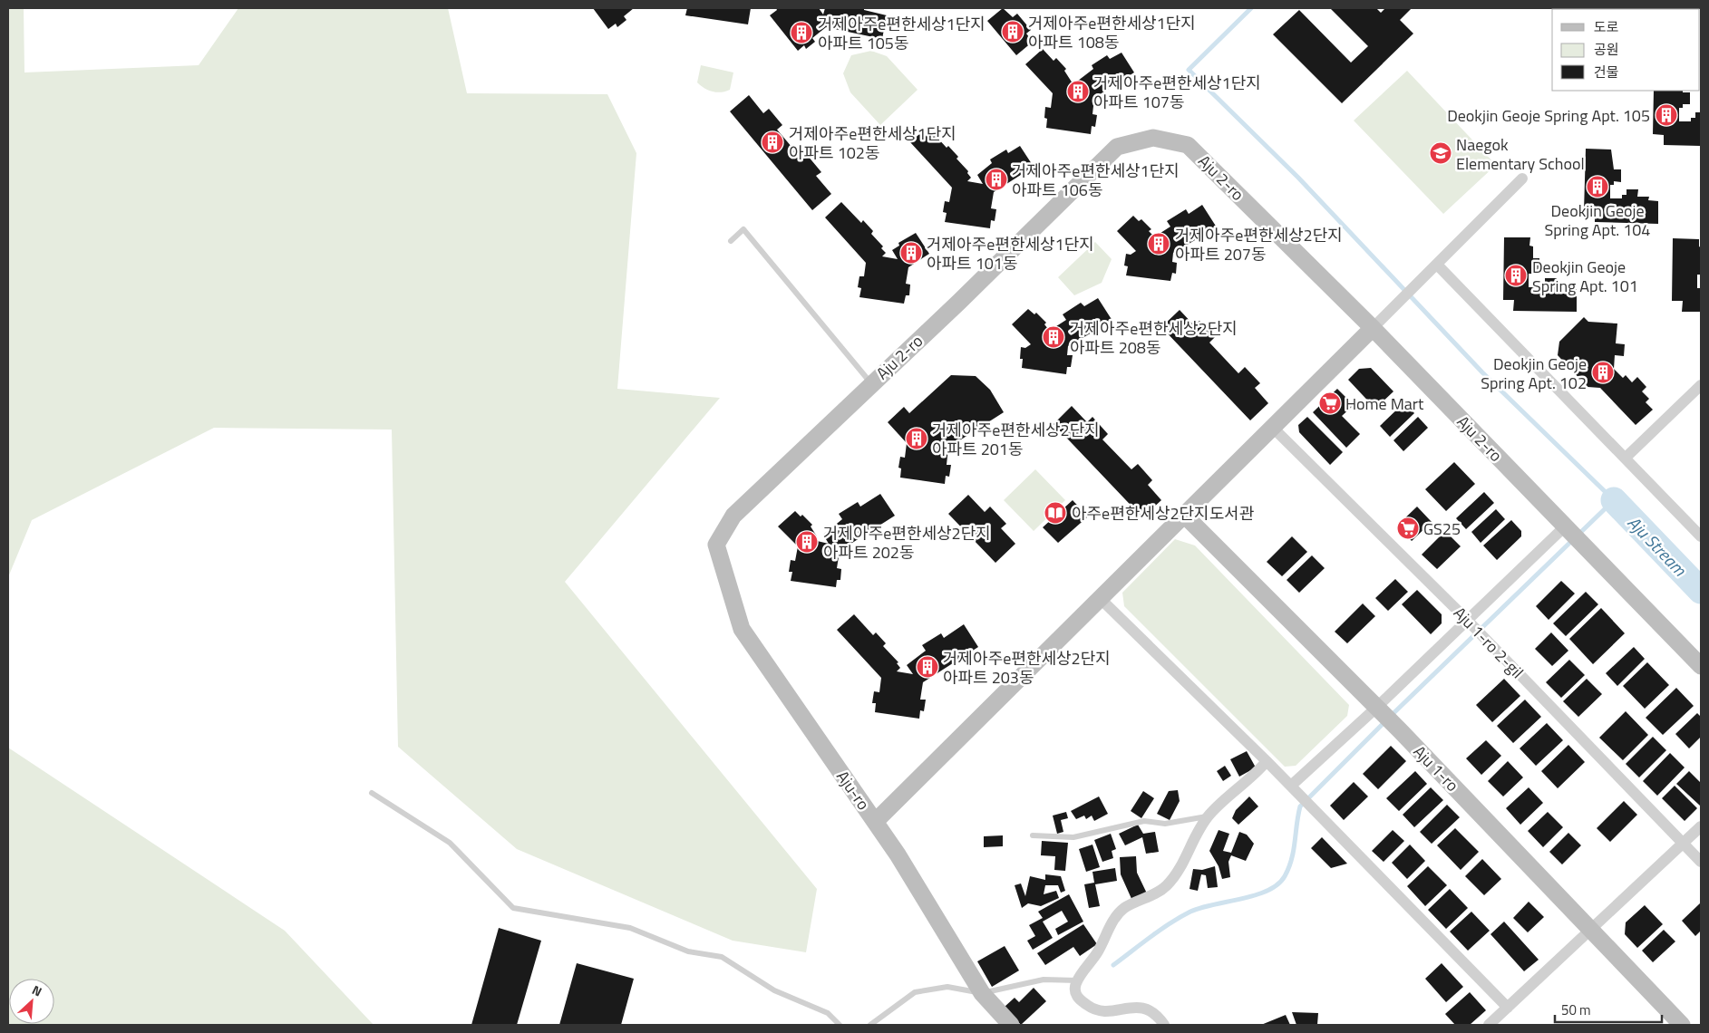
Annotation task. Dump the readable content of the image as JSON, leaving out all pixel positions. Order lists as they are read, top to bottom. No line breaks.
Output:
{"streets":{"street":["Aju 2-ro","Aju 1-ro 2-gil","Aju 1-ro","Aju-ro"]},"crossings":[["Aju 2-ro","Aju-ro"]],"water":["Aju Stream"],"places":{"building":["거제아주e편한세상1단지 아파트 108동","거제아주e편한세상1단지 아파트 105동","거제아주e편한세상1단지 아파트 107동","Deokjin Geoje Spring Apt. 105","거제아주e편한세상1단지 아파트 102동","거제아주e편한세상1단지 아파트 106동","Deokjin Geoje Spring Apt. 104","거제아주e편한세상2단지 아파트 207동","거제아주e편한세상1단지 아파트 101동","Deokjin Geoje Spring Apt. 101","거제아주e편한세상2단지 아파트 208동","Deokjin Geoje Spring Apt. 102","거제아주e편한세상2단지 아파트 201동","거제아주e편한세상2단지 아파트 202동","거제아주e편한세상2단지 아파트 203동"],"school or university":["Naegok Elementary School"],"supermarket":["Home Mart","GS25"],"library":["아주e편한세상2단지도서관"]},"legend":["도로","공원","건물"],"scale_bar":"50 m","north":"top right"}
